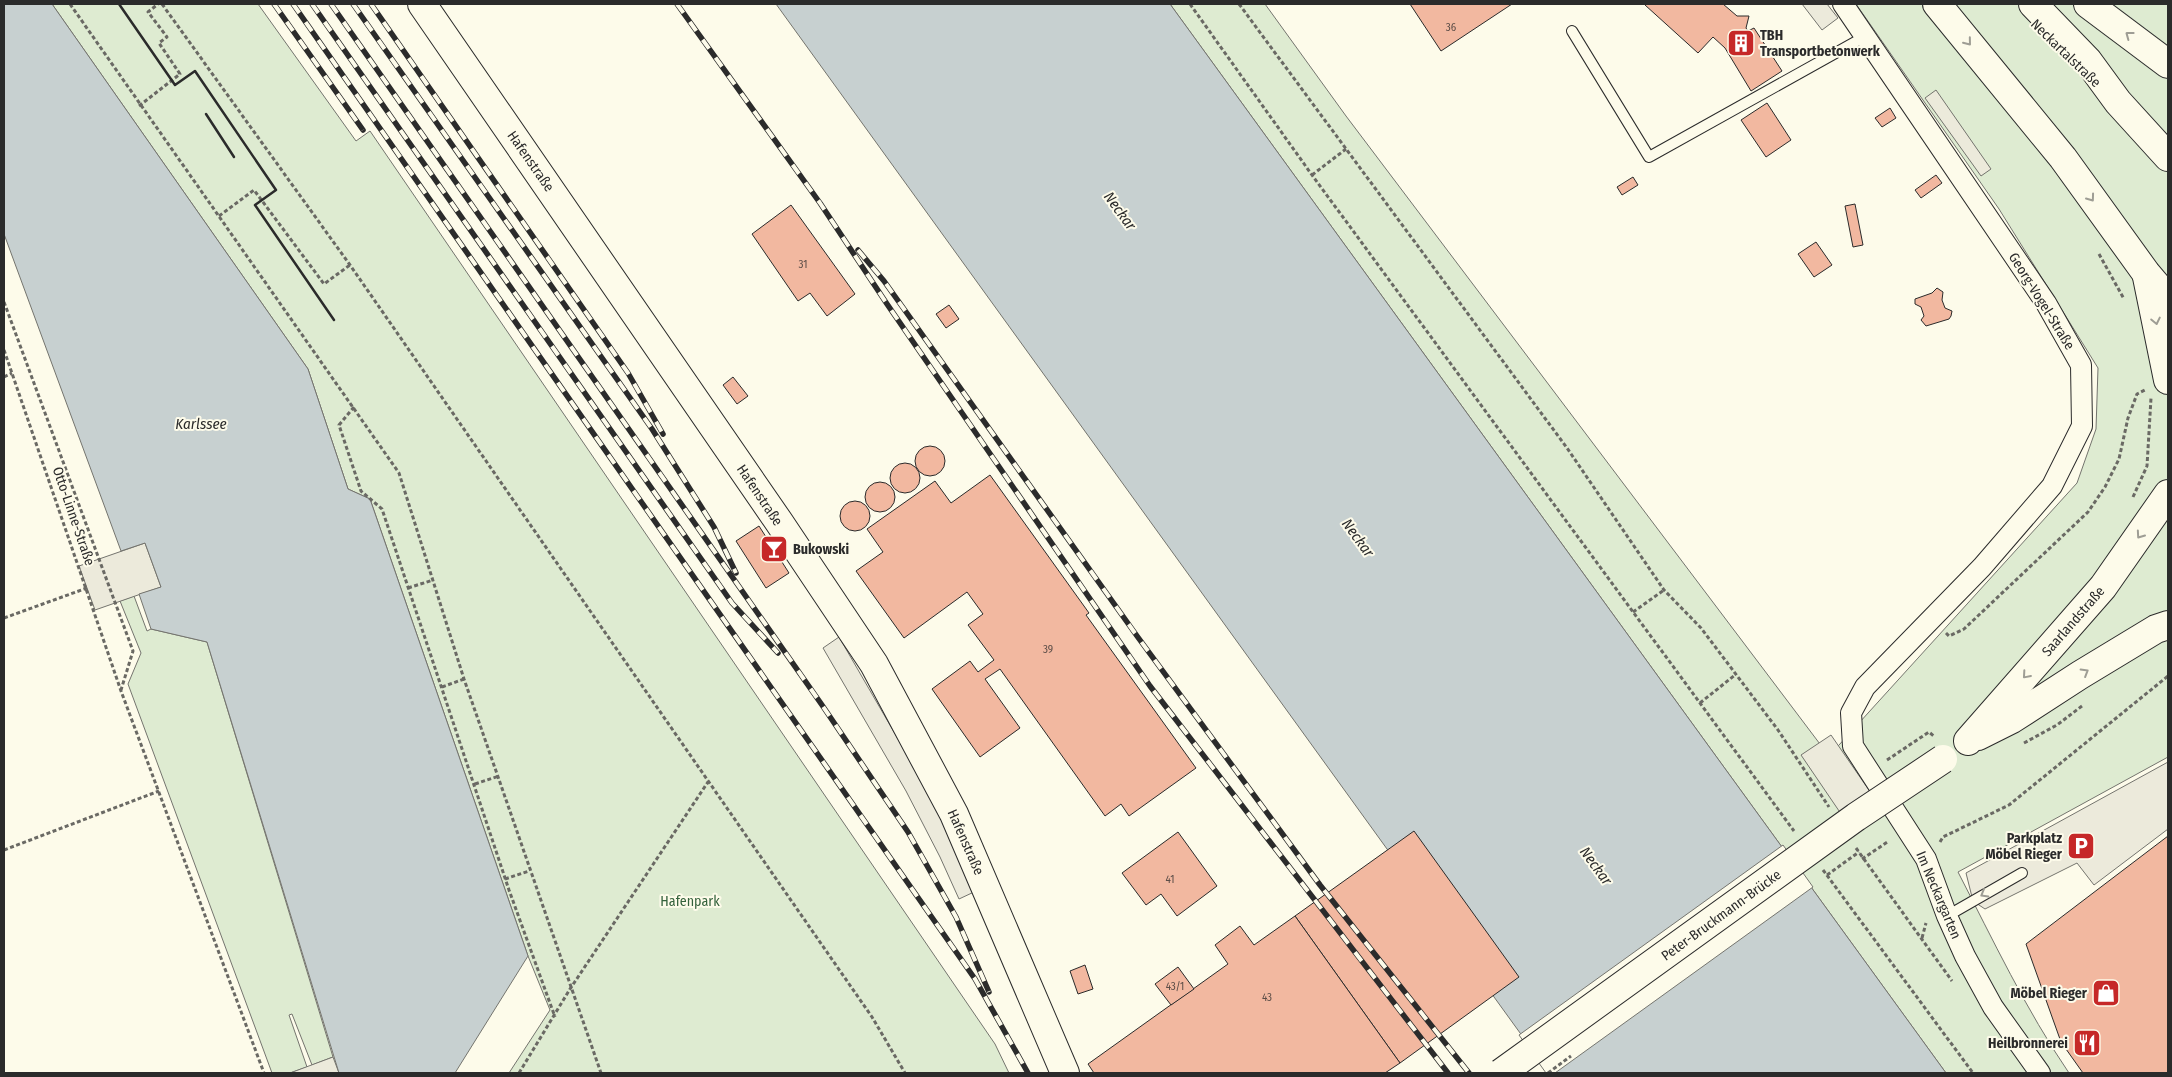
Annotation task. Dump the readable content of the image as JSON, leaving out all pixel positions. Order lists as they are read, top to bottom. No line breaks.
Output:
{"streets":{"main road":["Neckartalstraße","Hafenstraße","Saarlandstraße","Peter-Bruckmann-Brücke"],"street":["Georg-Vogel-Straße","Im Neckargarten"],"path":["Otto-Linne-Straße"]},"crossings":[["Georg-Vogel-Straße","Im Neckargarten"],["Saarlandstraße","Peter-Bruckmann-Brücke"]],"water":["Neckar","Karlssee"],"parks":["Hafenpark"],"places":{"building":["TBH Transportbetonwerk"],"bar":["Bukowski"],"parking":["Parkplatz Möbel Rieger"],"shop":["Möbel Rieger"],"restaurant":["Heilbronnerei"]},"house_numbers":["36","31","39","41","43/1","43"]}
